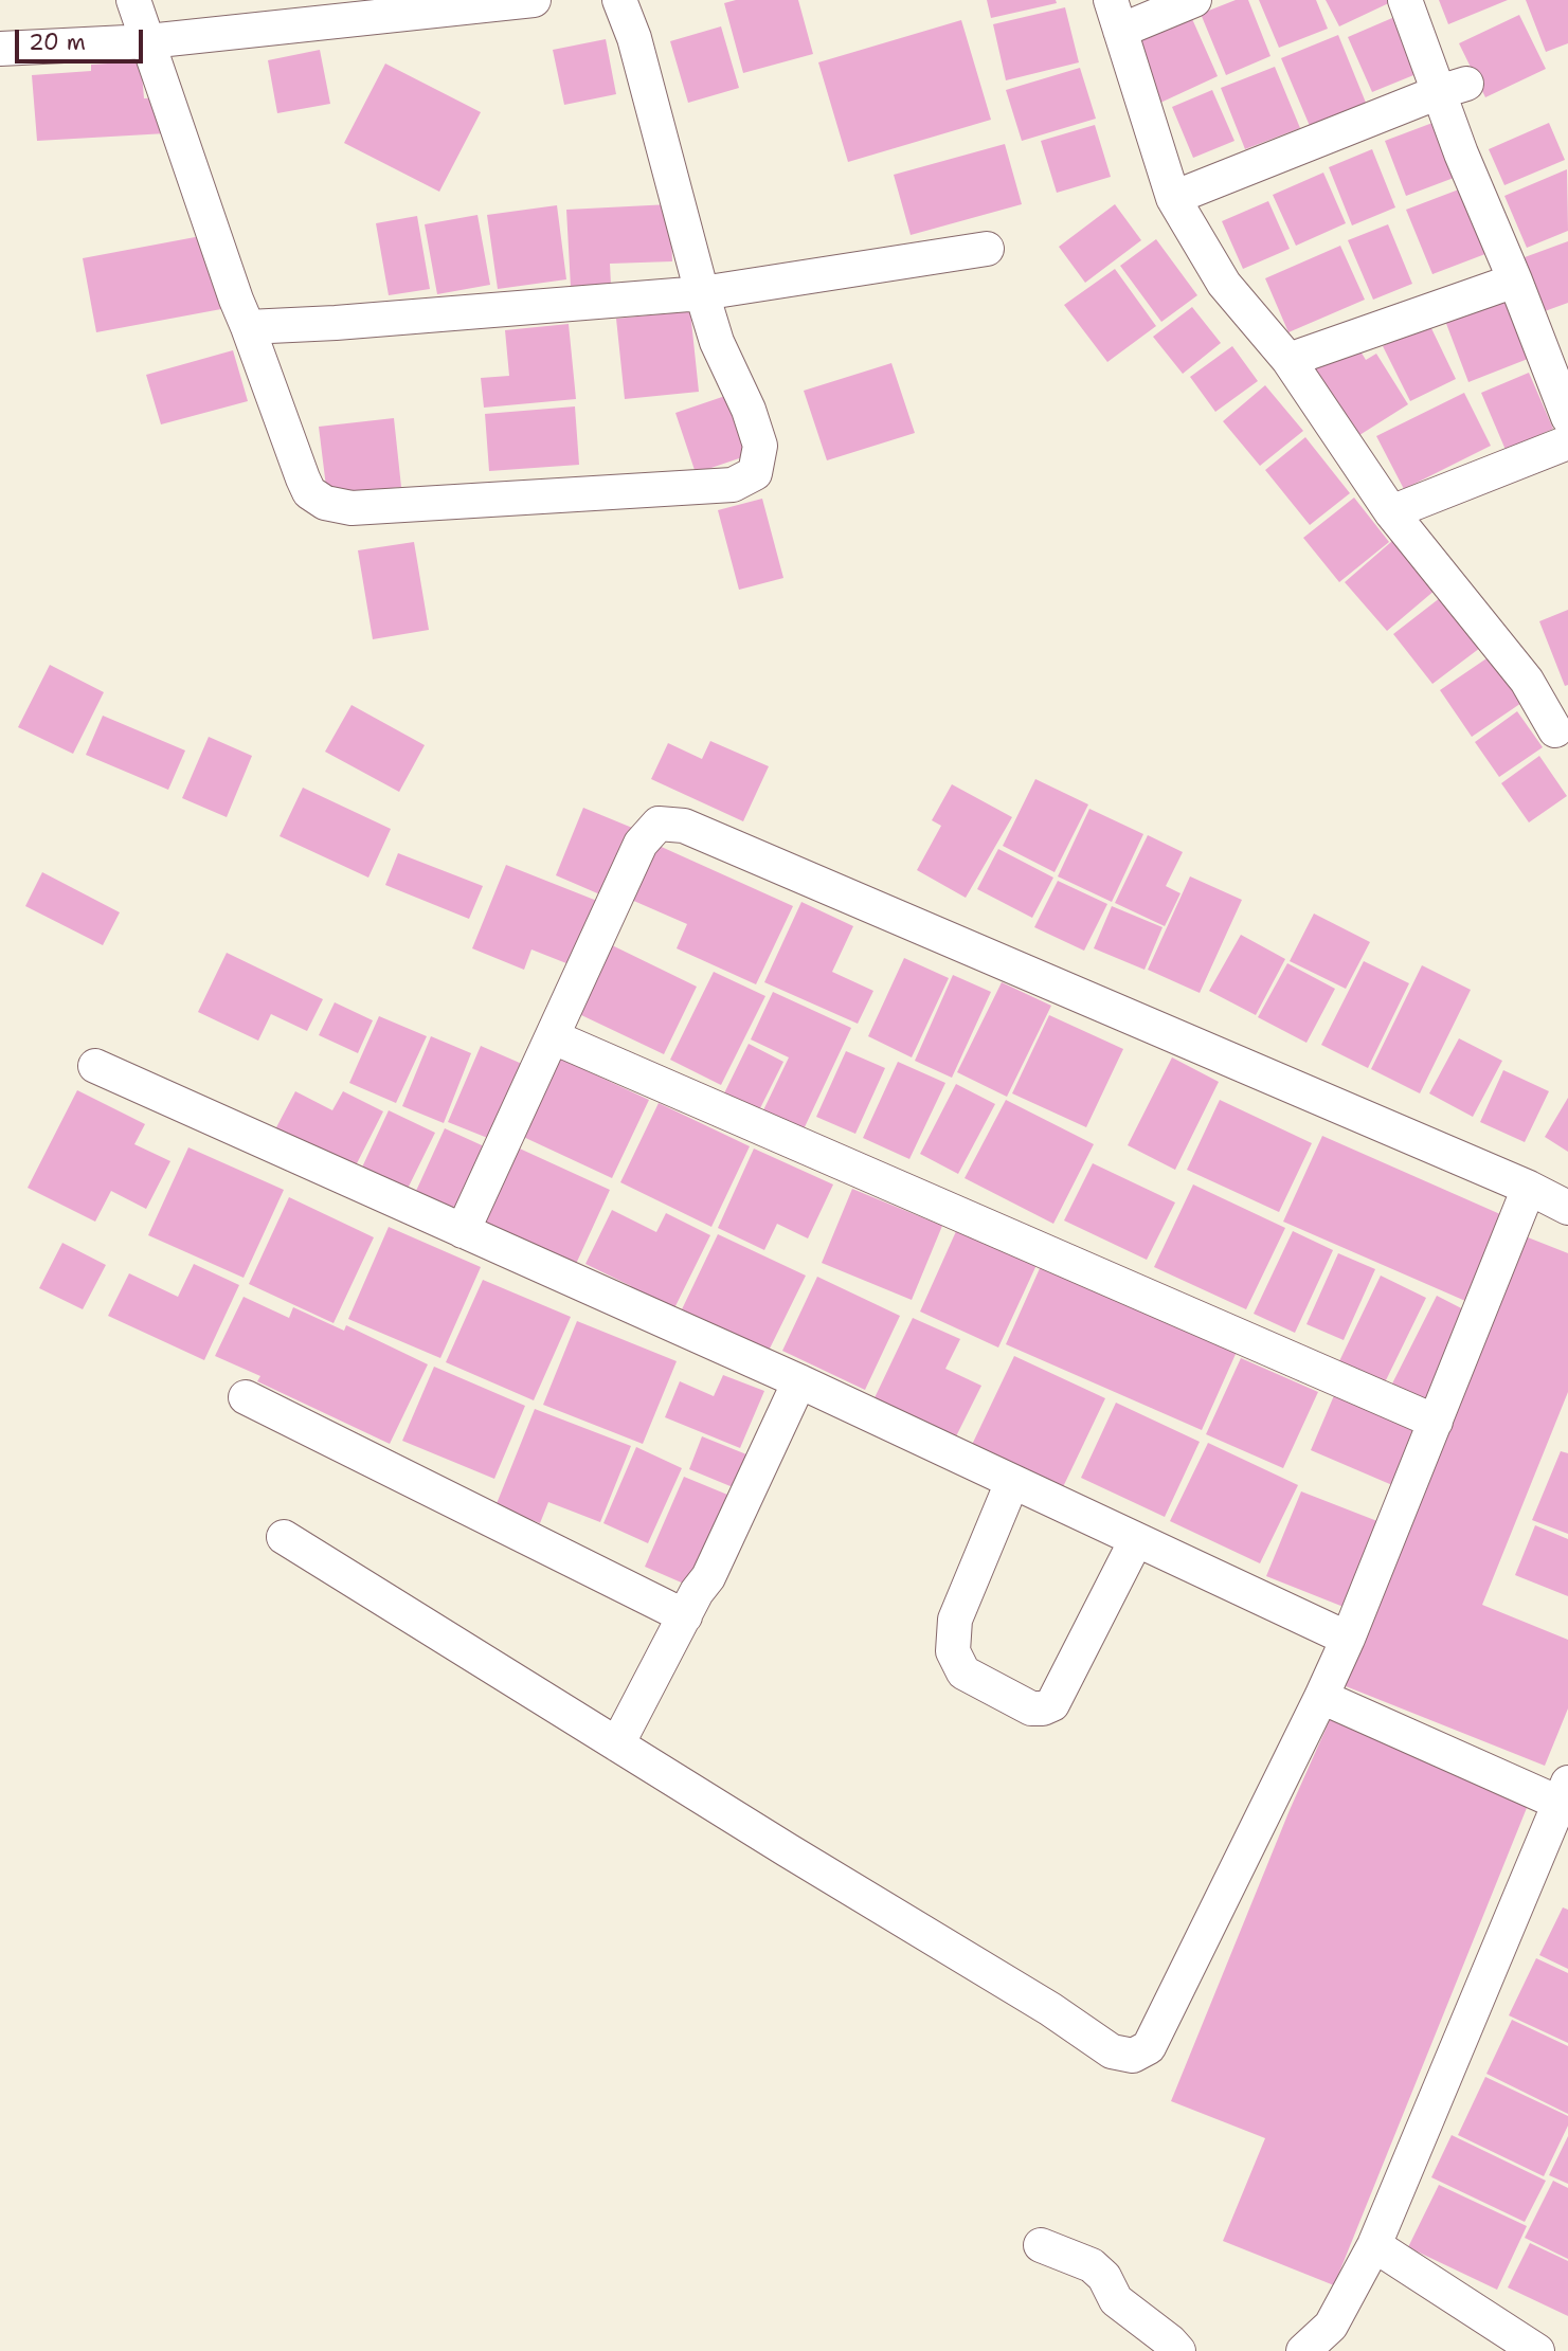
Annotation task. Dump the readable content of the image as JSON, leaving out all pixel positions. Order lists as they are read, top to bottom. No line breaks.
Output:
{"scale_bar":"20 m"}
